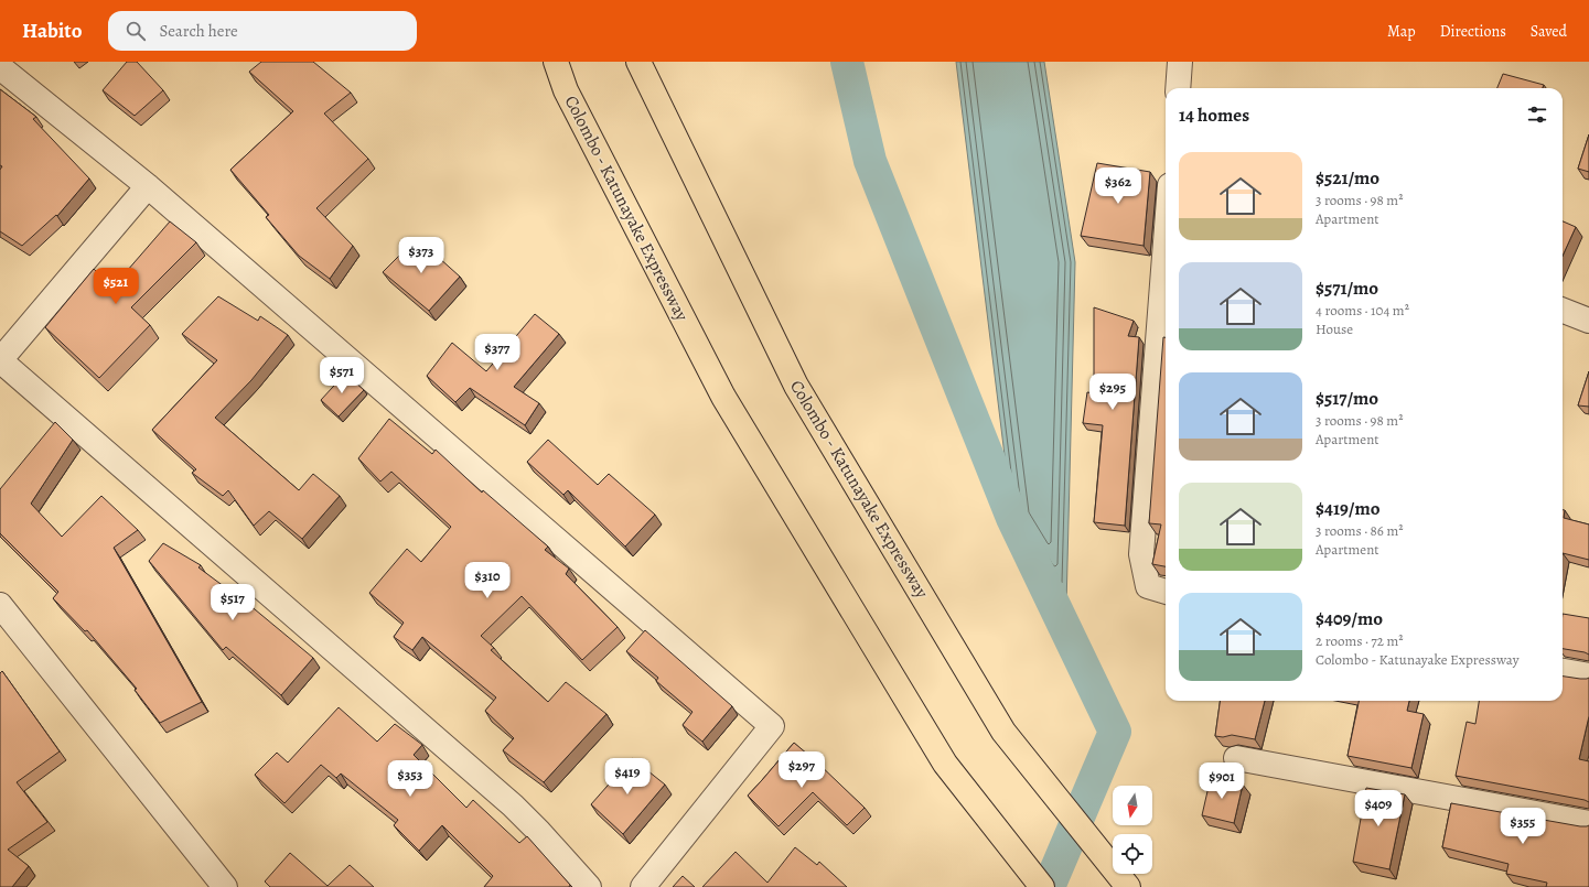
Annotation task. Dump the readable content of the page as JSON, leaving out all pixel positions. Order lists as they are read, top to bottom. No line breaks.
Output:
{"streets":{"highway":["Colombo - Katunayake Expressway"]},"north":"bottom","page":{"header":"Habito","search":"Search here","nav":["Map","Directions","Saved"],"heading":"14 homes","list":[{"name":"$521/mo","note":"3 rooms · 98 m² · Apartment"},{"name":"$571/mo","note":"4 rooms · 104 m² · House"},{"name":"$517/mo","note":"3 rooms · 98 m² · Apartment"},{"name":"$419/mo","note":"3 rooms · 86 m² · Apartment"},{"name":"$409/mo","note":"2 rooms · 72 m² · Colombo - Katunayake Expressway"}],"price":["$362","$373","$521","$377","$571","$295","$310","$517","$297","$419","$353","$901","$409","$355"]}}
